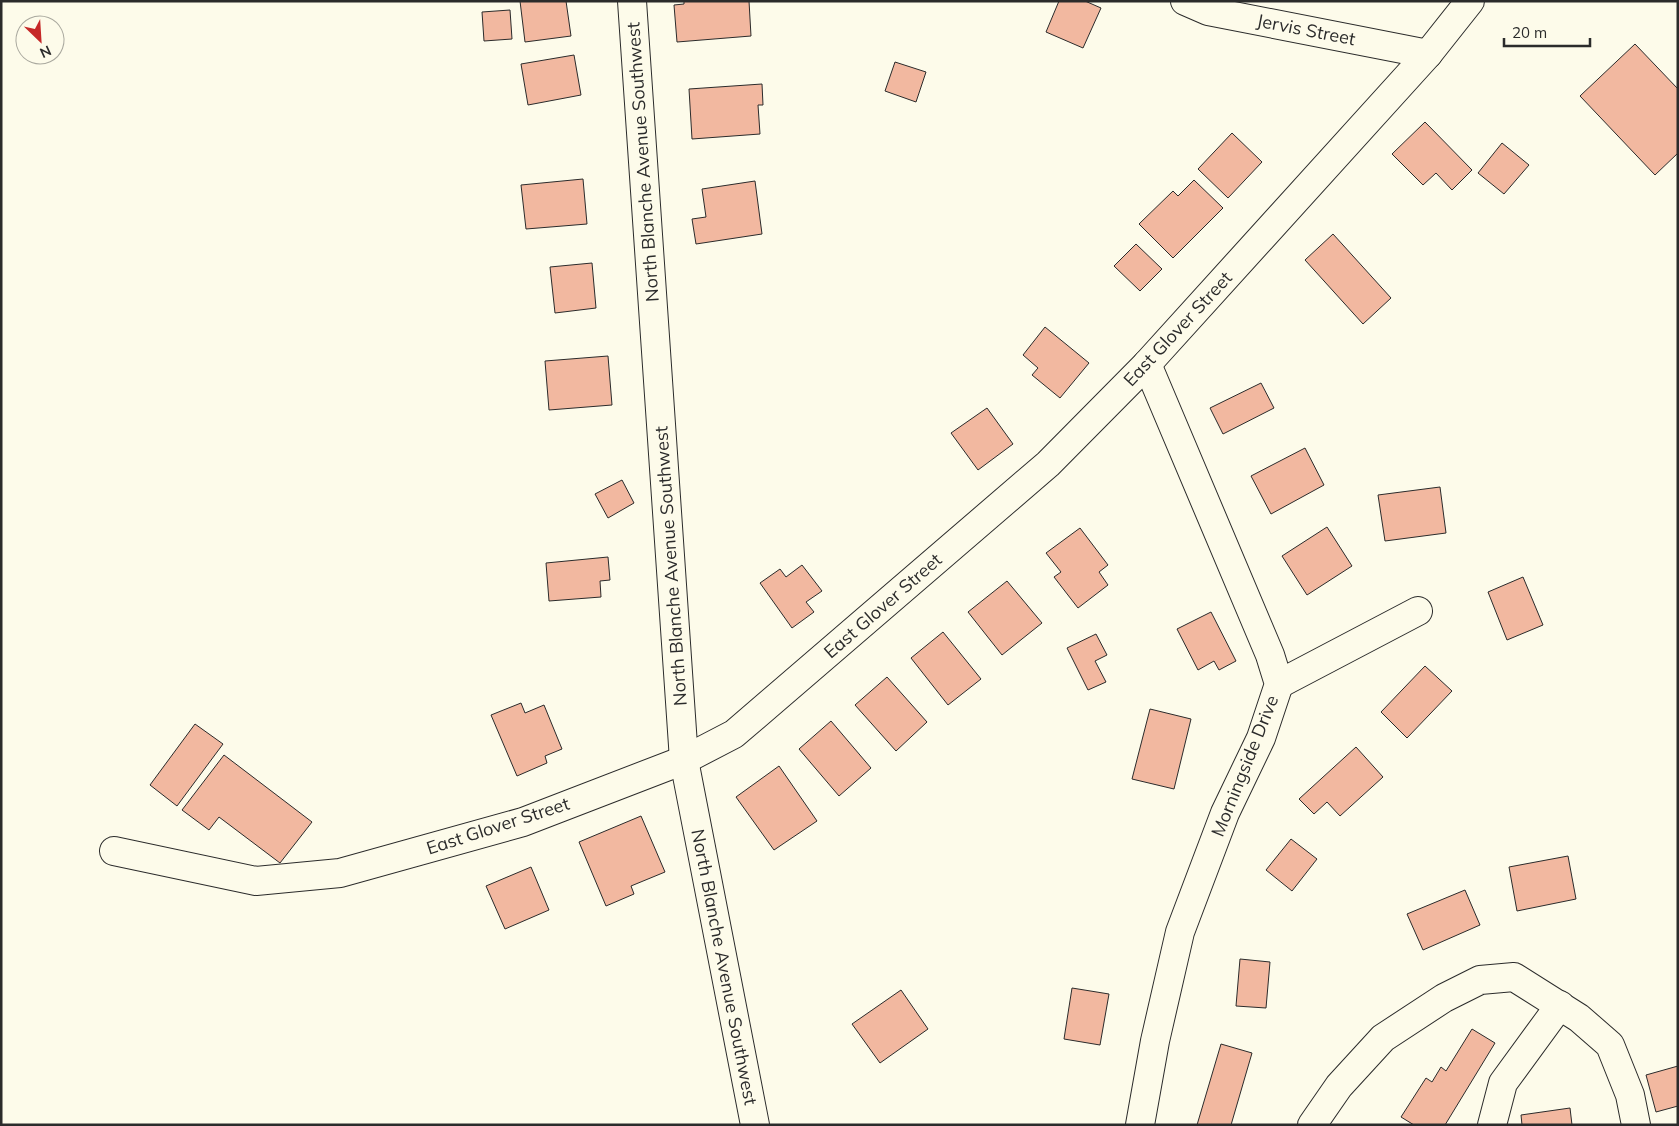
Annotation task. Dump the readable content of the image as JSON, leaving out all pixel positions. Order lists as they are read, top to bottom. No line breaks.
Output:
{"streets":{"street":["Jervis Street","North Blanche Avenue Southwest","East Glover Street","Morningside Drive"]},"crossings":[["Jervis Street","East Glover Street"],["North Blanche Avenue Southwest","East Glover Street"],["East Glover Street","Morningside Drive"]],"scale_bar":"20 m","north":"bottom right"}
